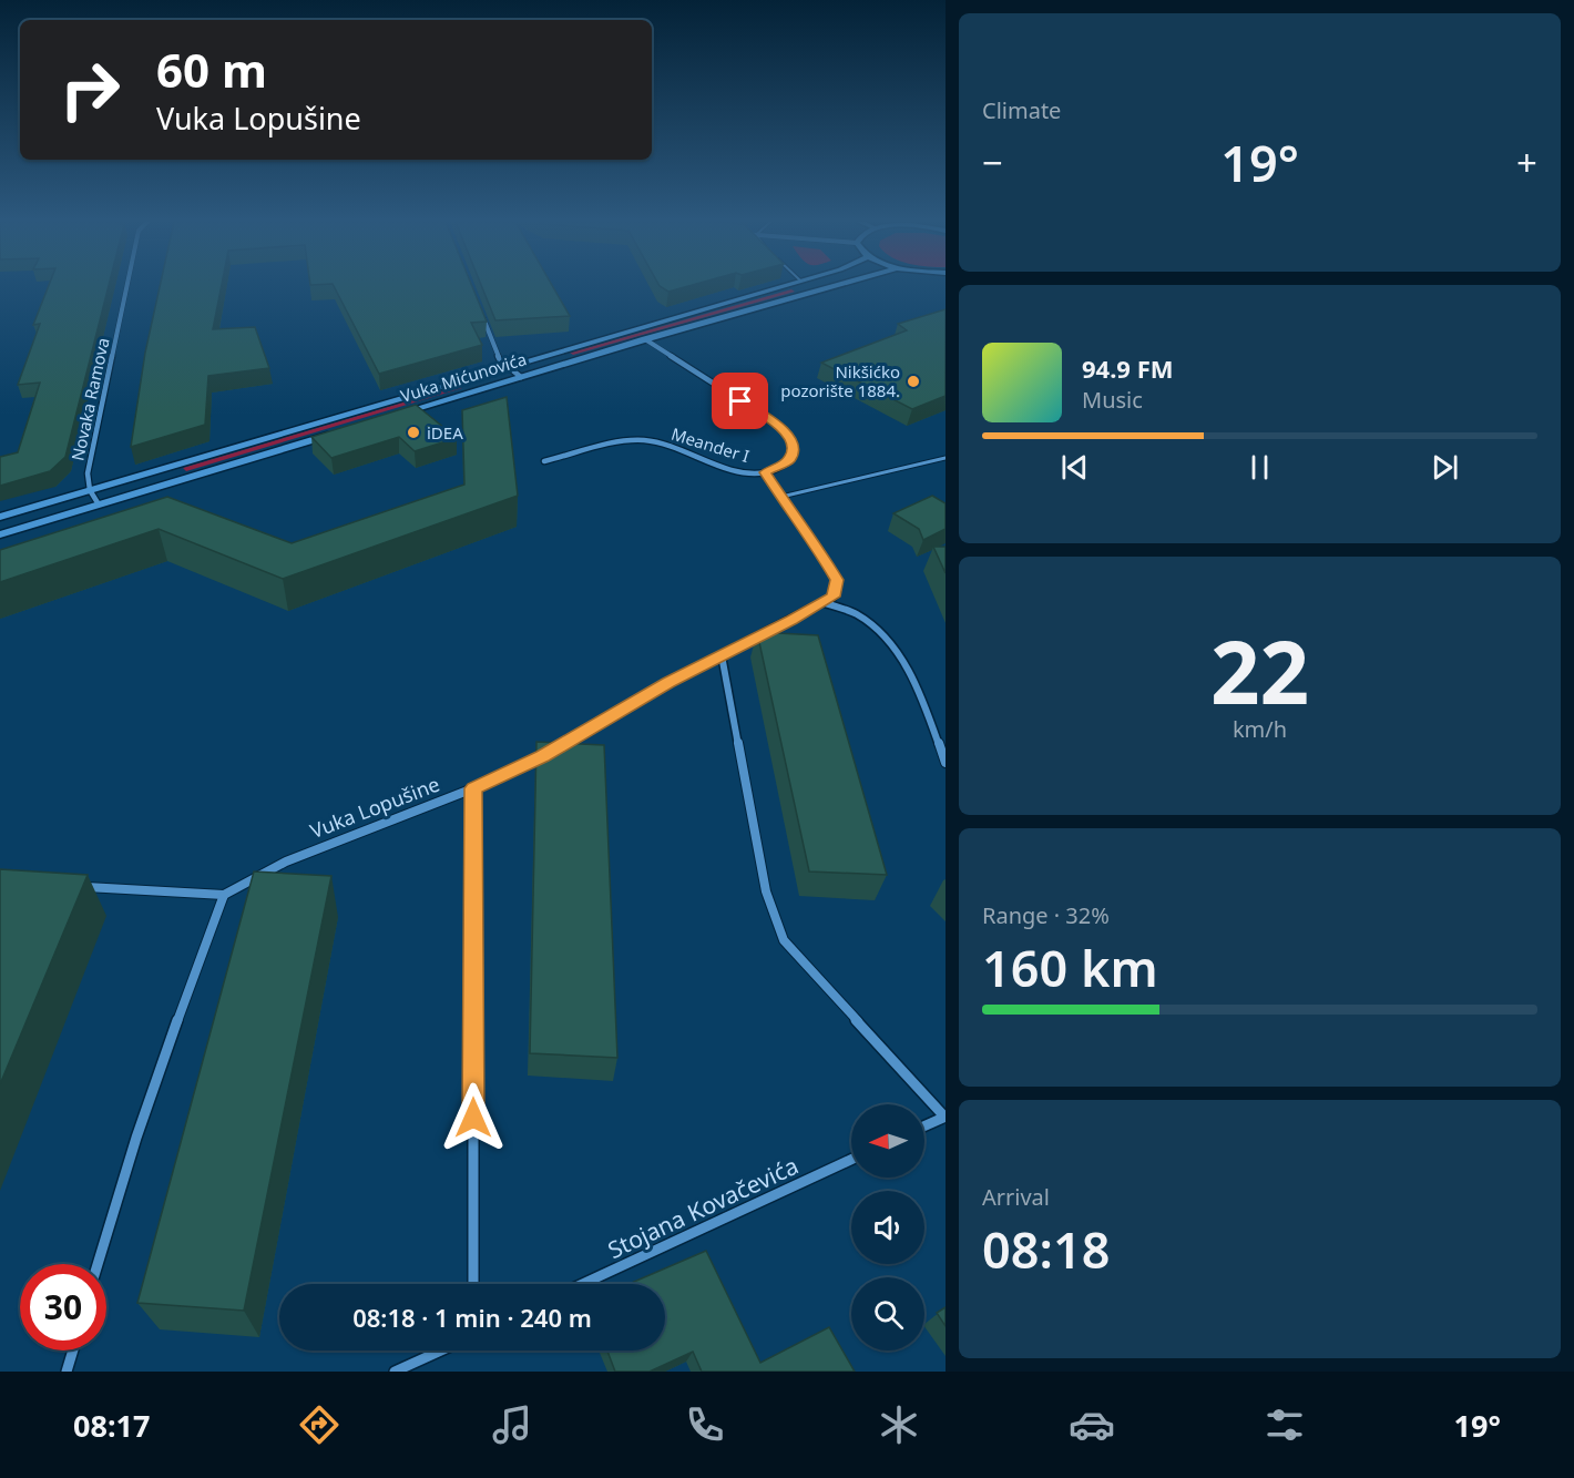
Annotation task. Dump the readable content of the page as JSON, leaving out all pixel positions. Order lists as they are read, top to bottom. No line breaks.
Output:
{"streets":{"main road":["Vuka Mićunovića"],"street":["Novaka Ramova","Meander I","Vuka Lopušine","Stojana Kovačevića"]},"crossings":[["Vuka Mićunovića","Novaka Ramova"],["Vuka Mićunovića","Meander I"]],"places":["Nikšićko pozorište 1884.","iDEA"],"north":"left","page":{"tile":["Climate",["22","km/h"],["Range · 32%","160 km"],["Arrival","08:18"]],"turn":["60 m","Vuka Lopušine"],"heat":["−","19°","+"],"song":["94.9 FM","Music"],"limit":"30","trip":"08:18 · 1 min · 240 m","tabs":["08:17","19°"]}}
